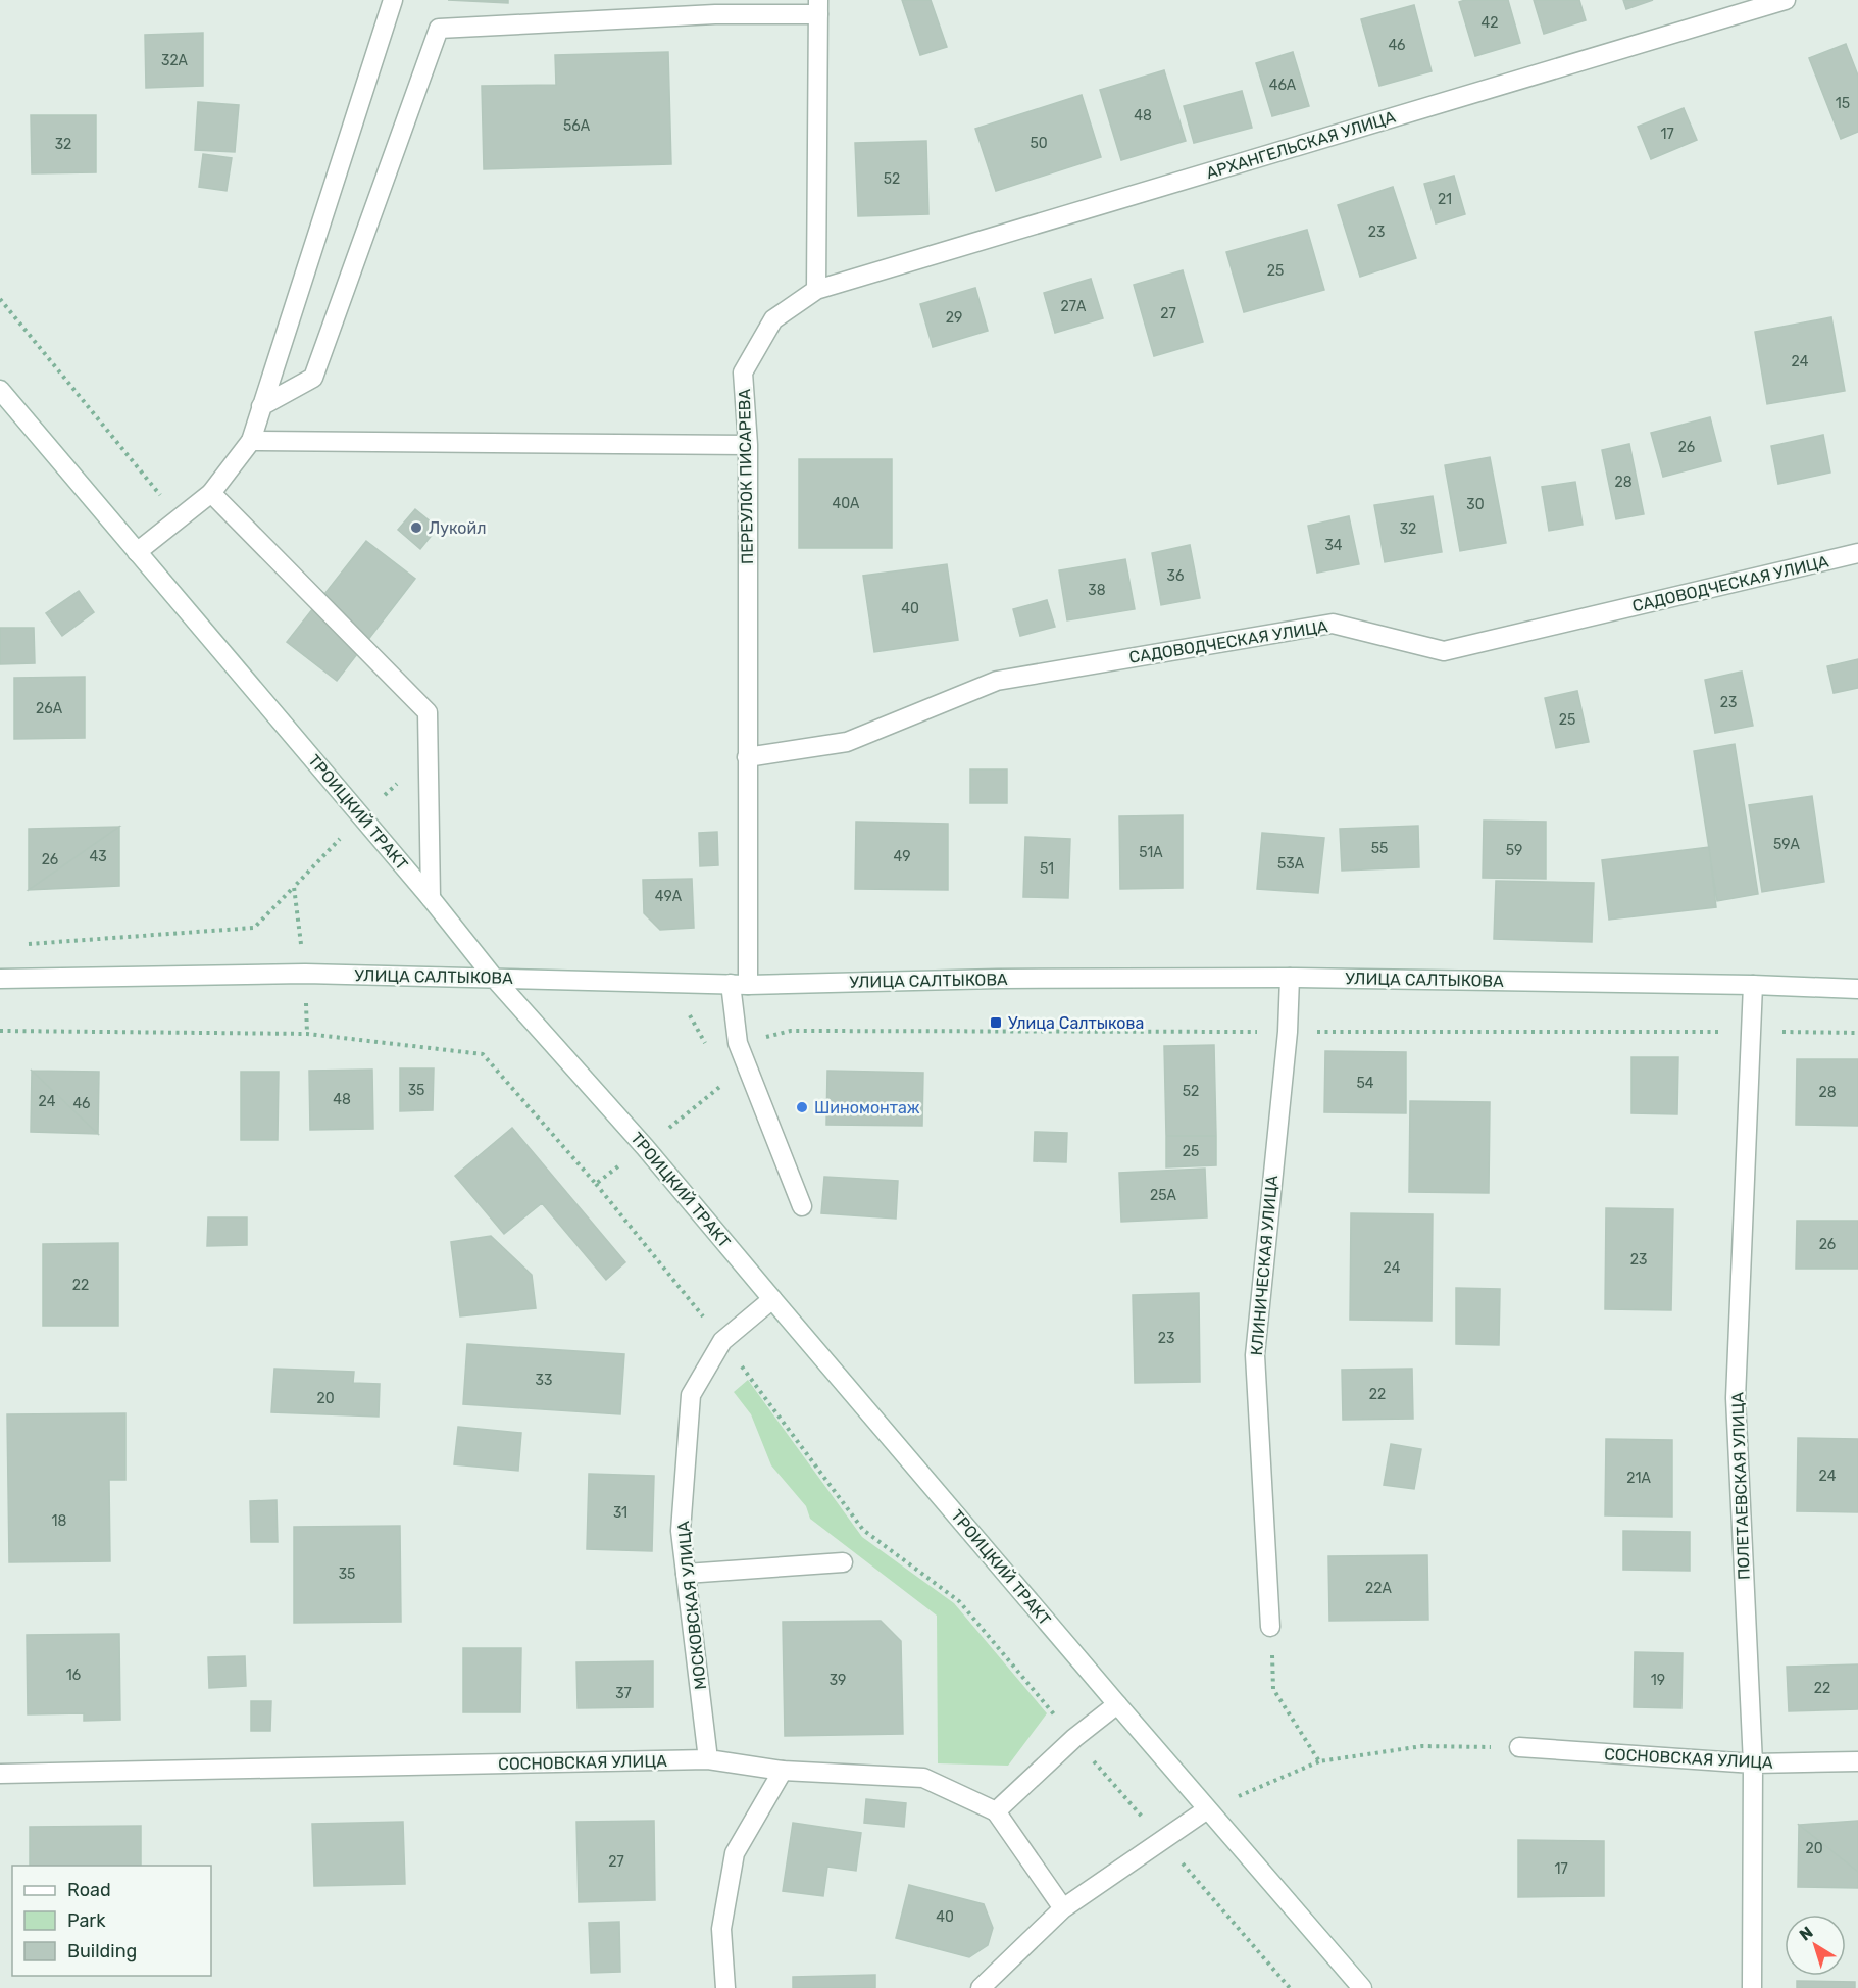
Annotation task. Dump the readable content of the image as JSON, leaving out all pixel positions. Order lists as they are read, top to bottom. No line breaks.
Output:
{"streets":{"street":["АРХАНГЕЛЬСКАЯ УЛИЦА","ПЕРЕУЛОК ПИСАРЕВА","САДОВОДЧЕСКАЯ УЛИЦА","ТРОИЦКИЙ ТРАКТ","УЛИЦА САЛТЫКОВА","КЛИНИЧЕСКАЯ УЛИЦА","ПОЛЕТАЕВСКАЯ УЛИЦА","МОСКОВСКАЯ УЛИЦА","СОСНОВСКАЯ УЛИЦА"]},"crossings":[["АРХАНГЕЛЬСКАЯ УЛИЦА","ПЕРЕУЛОК ПИСАРЕВА"],["ПЕРЕУЛОК ПИСАРЕВА","САДОВОДЧЕСКАЯ УЛИЦА"],["ПЕРЕУЛОК ПИСАРЕВА","УЛИЦА САЛТЫКОВА"],["ТРОИЦКИЙ ТРАКТ","УЛИЦА САЛТЫКОВА"],["ТРОИЦКИЙ ТРАКТ","МОСКОВСКАЯ УЛИЦА"],["УЛИЦА САЛТЫКОВА","КЛИНИЧЕСКАЯ УЛИЦА"],["УЛИЦА САЛТЫКОВА","ПОЛЕТАЕВСКАЯ УЛИЦА"],["ПОЛЕТАЕВСКАЯ УЛИЦА","СОСНОВСКАЯ УЛИЦА"],["МОСКОВСКАЯ УЛИЦА","СОСНОВСКАЯ УЛИЦА"]],"places":{"other":["Лукойл","Шиномонтаж"],"transit":["Улица Салтыкова"]},"house_numbers":["42","46","32А","46А","15","48","56А","17","50","32","52","21","23","25","27А","27","29","24","26","28","40А","30","32","34","36","38","40","23","26А","25","59А","55","59","51А","43","49","26","53А","51","49А","54","35","52","28","48","24","46","25","25А","26","23","24","22","23","33","22","20","24","21А","31","18","35","22А","16","39","19","22","37","20","27","17","40"],"legend":["Road","Park","Building"],"north":"top left"}
